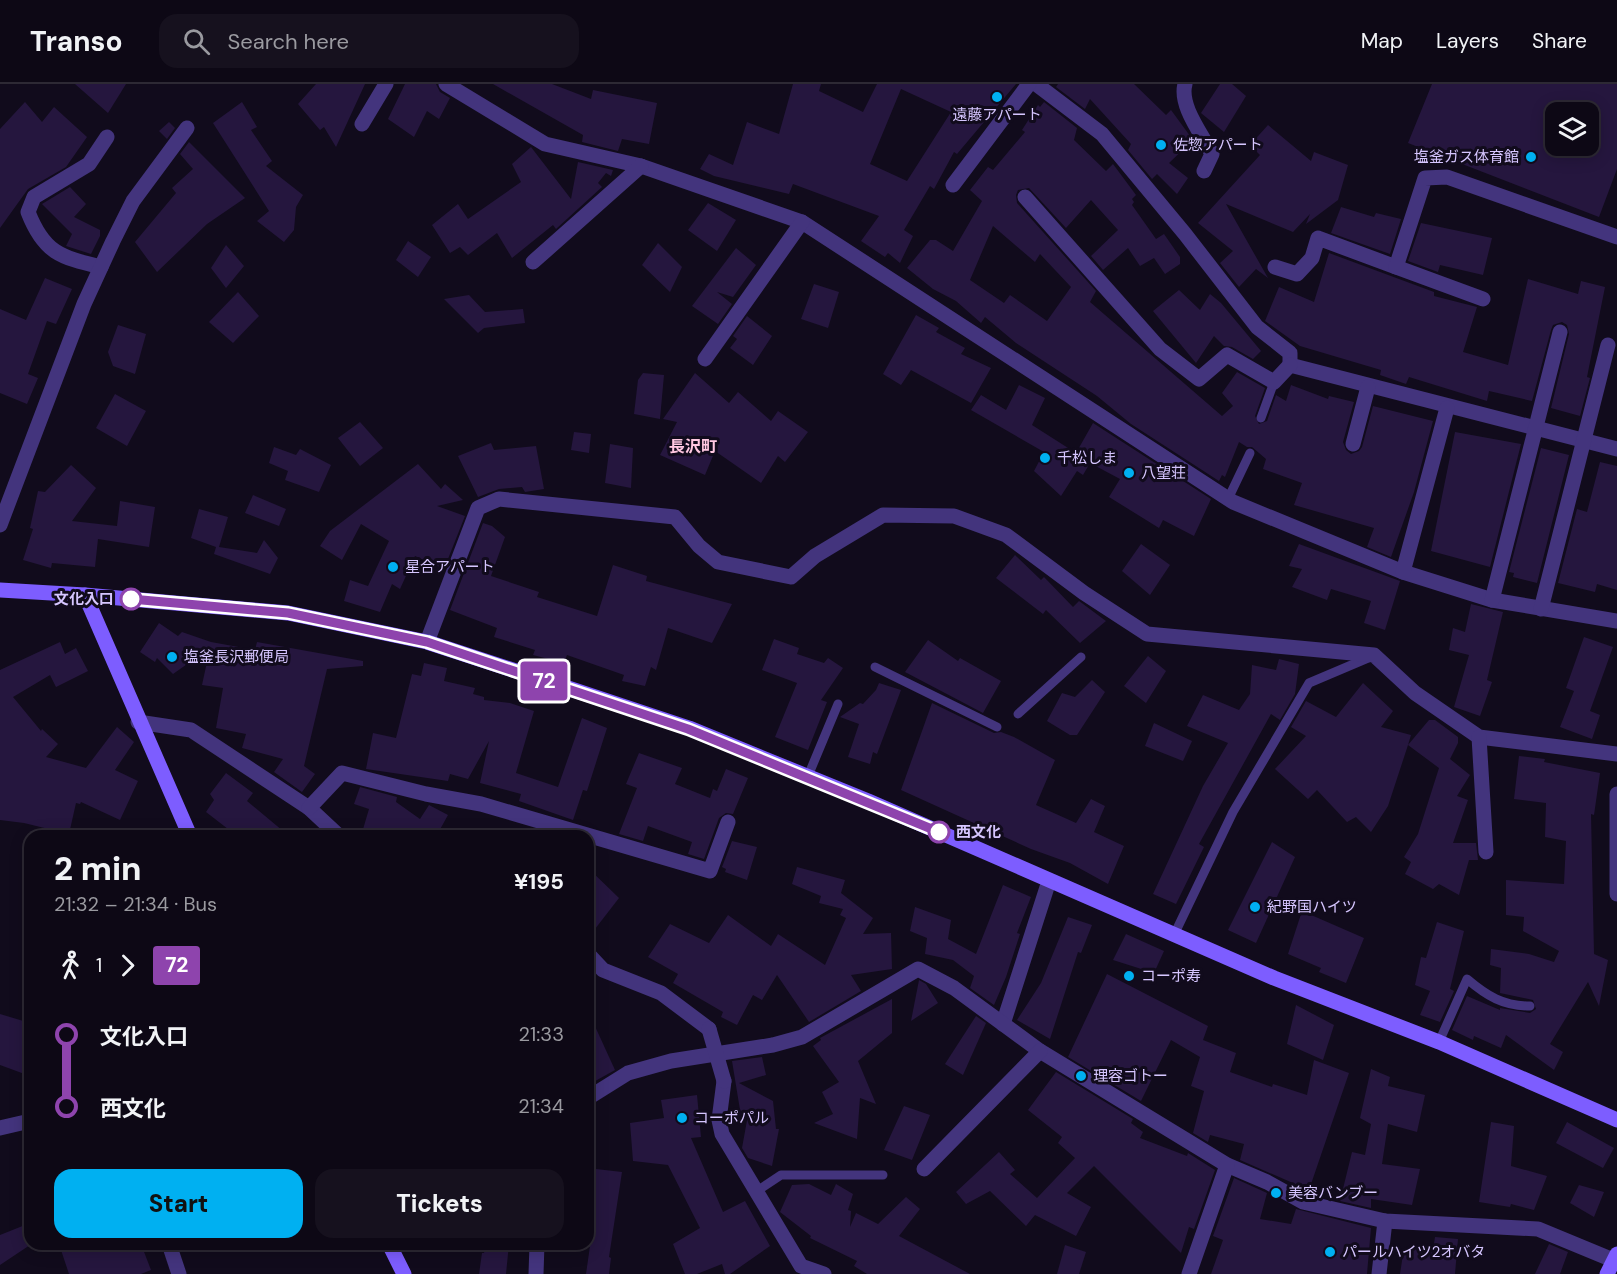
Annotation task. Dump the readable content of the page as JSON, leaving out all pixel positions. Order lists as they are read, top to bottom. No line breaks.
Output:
{"districts":["長沢町"],"places":["遠藤アパート","佐惣アパート","塩釜ガス体育館","千松しま","八望荘","星合アパート","文化入口","塩釜長沢郵便局","西文化","紀野国ハイツ","コーポ寿","理容ゴトー","コーポパル","美容バンブー","パールハイツ2オバタ"],"lines":["bus line 72"],"page":{"header":"Transo","search":"Search here","nav":["Map","Layers","Share"],"on_map":"72","heading":["2 min","21:32 – 21:34 · Bus","¥195"],"legs":["1","72"],"list":[{"name":"文化入口","value":"21:33"},{"name":"西文化","value":"21:34"}],"buttons":["Start","Tickets"]}}
